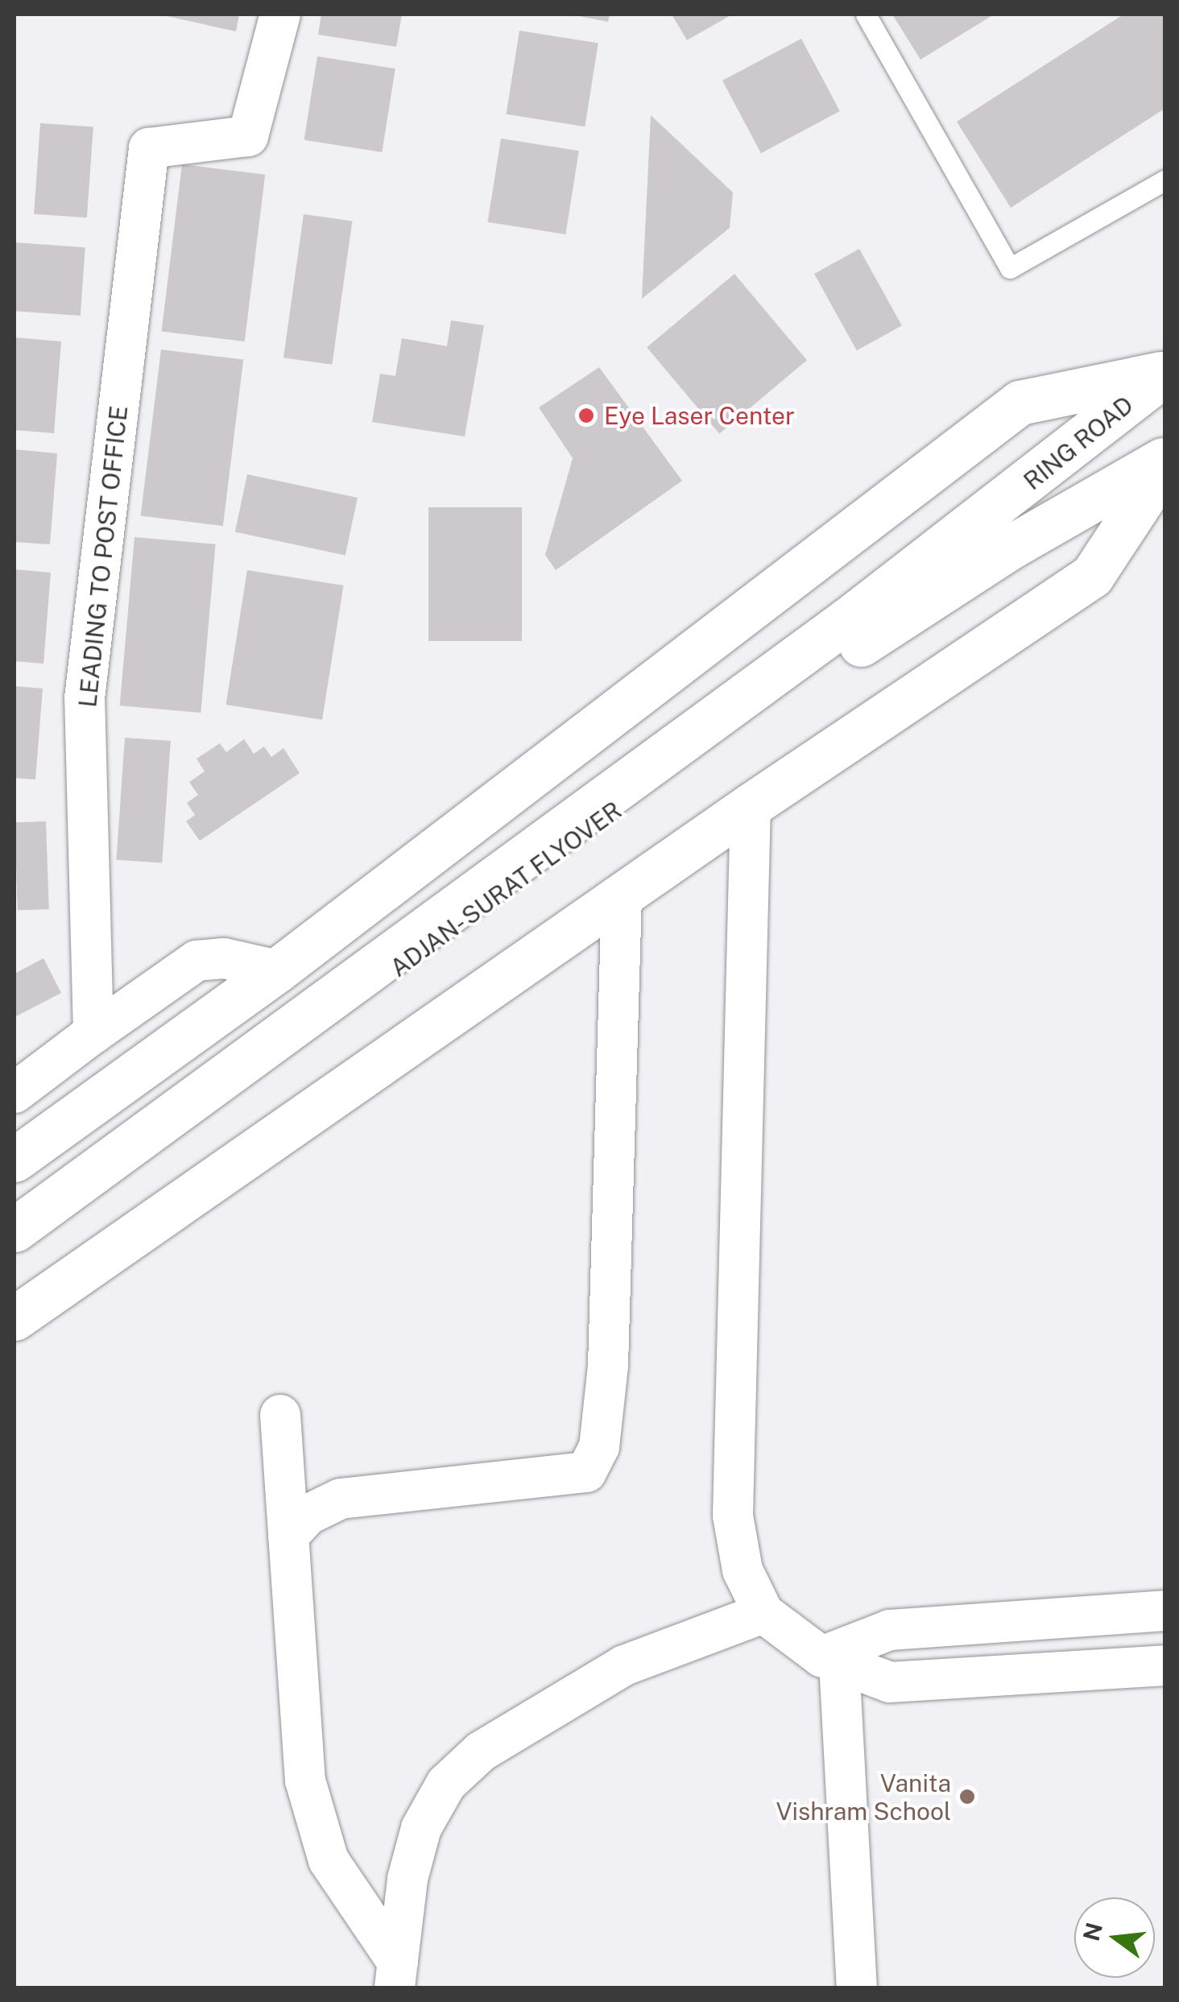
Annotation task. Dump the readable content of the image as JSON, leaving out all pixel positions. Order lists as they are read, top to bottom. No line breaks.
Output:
{"streets":{"highway":["RING ROAD","ADJAN- SURAT FLYOVER"],"street":["LEADING TO POST OFFICE"]},"crossings":[["RING ROAD","ADJAN- SURAT FLYOVER"]],"places":["Eye Laser Center","Vanita Vishram School"],"north":"left"}
